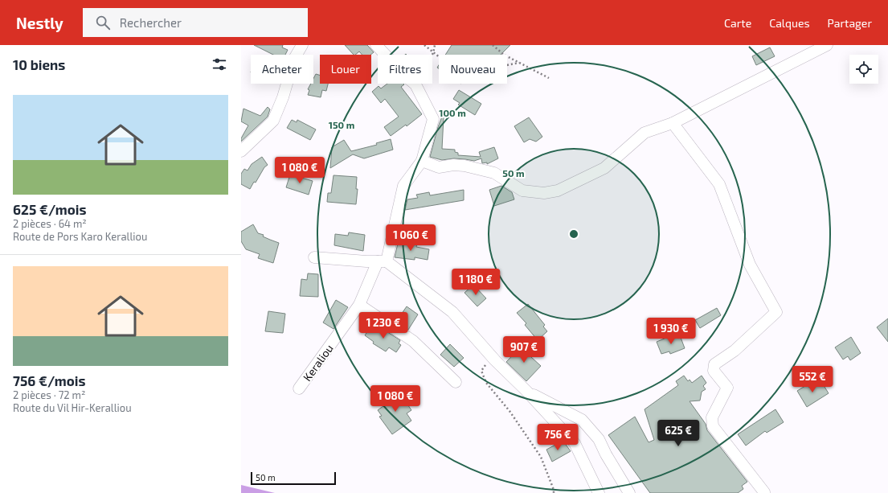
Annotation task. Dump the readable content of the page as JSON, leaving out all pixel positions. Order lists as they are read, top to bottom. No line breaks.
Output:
{"streets":{"street":["Keraliou"]},"scale_bar":"50 m","page":{"header":"Nestly","search":"Rechercher","nav":["Carte","Calques","Partager"],"heading":"10 biens","chip":["Acheter","Louer","Filtres","Nouveau"],"list":[{"name":"625 €/mois","note":"2 pièces · 64 m² · Route de Pors Karo Keralliou"},{"name":"756 €/mois","note":"2 pièces · 72 m² · Route du Vil Hir-Keralliou"}],"price":["1 080 €","1 060 €","1 180 €","1 230 €","1 930 €","907 €","552 €","1 080 €","625 €","756 €"],"scale":"50 m"},"rings":["100 m","150 m","50 m"]}
